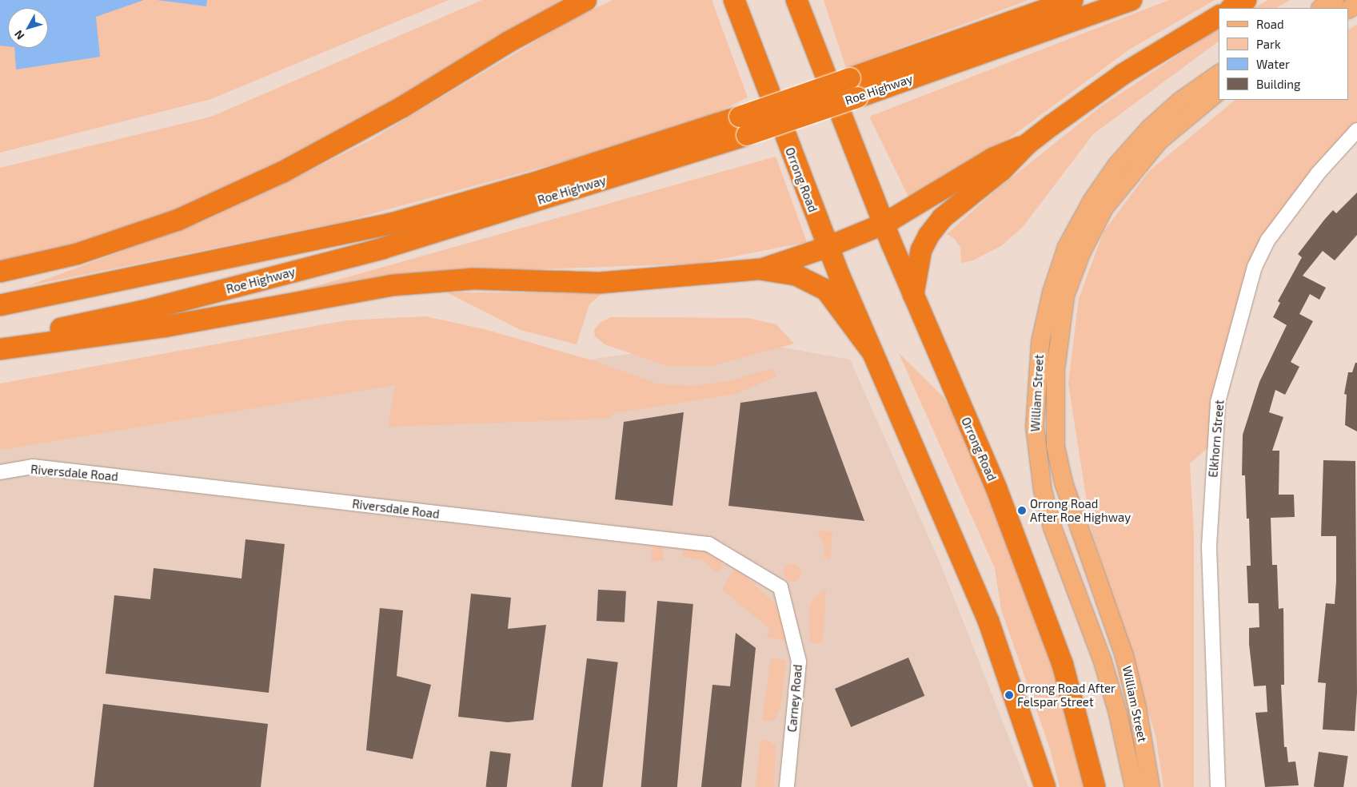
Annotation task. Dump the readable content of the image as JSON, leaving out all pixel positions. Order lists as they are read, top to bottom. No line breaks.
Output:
{"streets":{"highway":["Roe Highway","Orrong Road"],"main road":["William Street"],"street":["Elkhorn Street","Riversdale Road","Carney Road"]},"crossings":[["Riversdale Road","Carney Road"]],"places":["Orrong Road After Roe Highway","Orrong Road After Felspar Street"],"legend":["Road","Park","Water","Building"],"north":"bottom left"}
